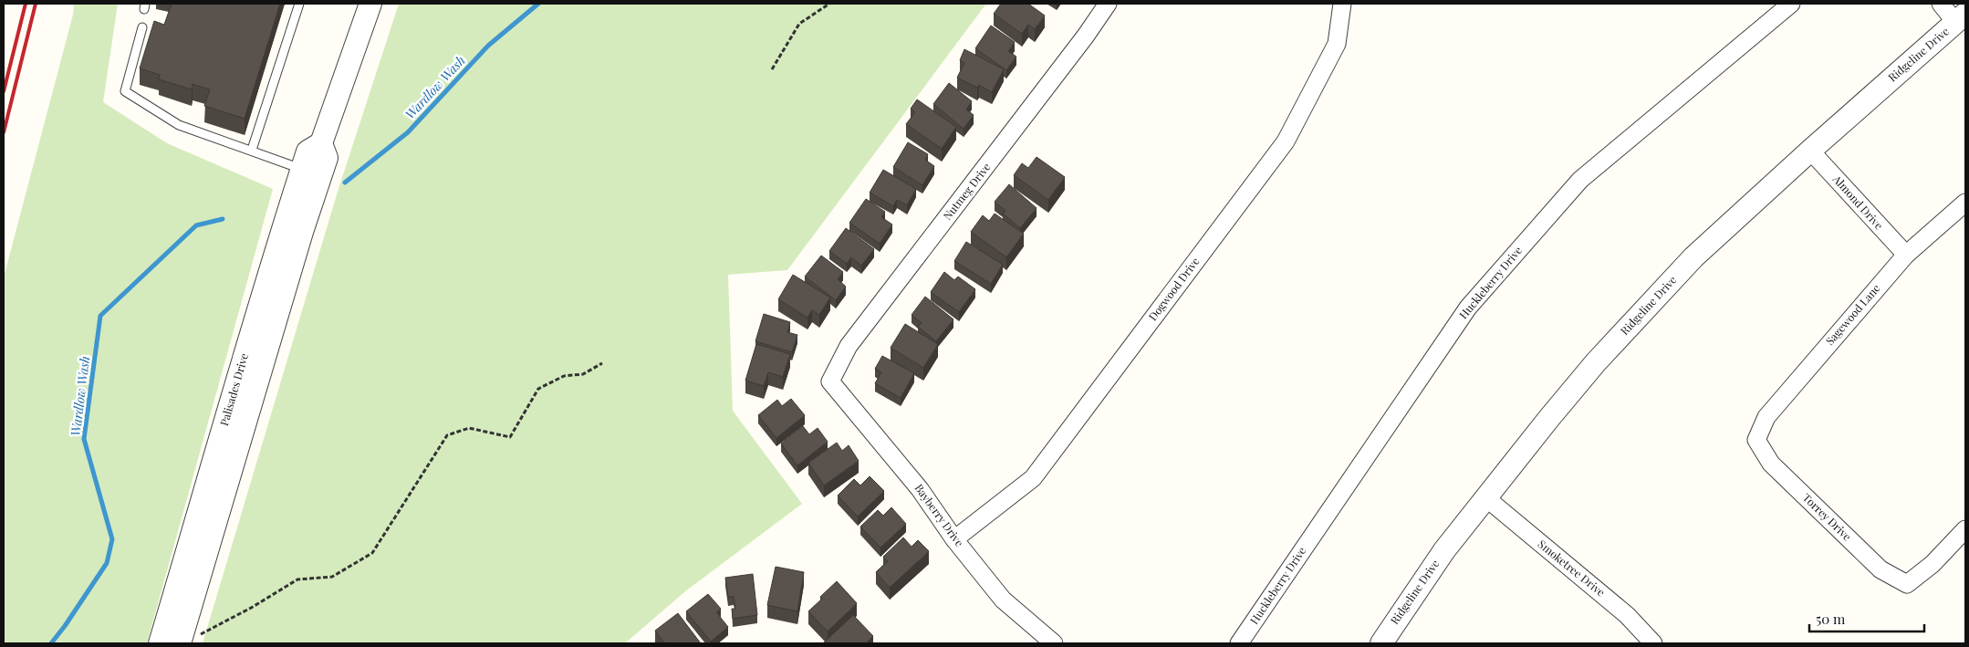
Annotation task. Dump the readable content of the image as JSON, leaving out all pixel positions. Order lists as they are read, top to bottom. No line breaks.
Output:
{"streets":{"street":["Ridgeline Drive","Nutmeg Drive","Almond Drive","Huckleberry Drive","Dogwood Drive","Sagewood Lane","Palisades Drive","Bayberry Drive","Torrey Drive","Smoketree Drive"]},"crossings":[["Ridgeline Drive","Almond Drive"],["Ridgeline Drive","Smoketree Drive"],["Nutmeg Drive","Bayberry Drive"],["Almond Drive","Sagewood Lane"],["Dogwood Drive","Bayberry Drive"],["Sagewood Lane","Torrey Drive"]],"water":["Wardlow Wash"],"scale_bar":"50 m"}
